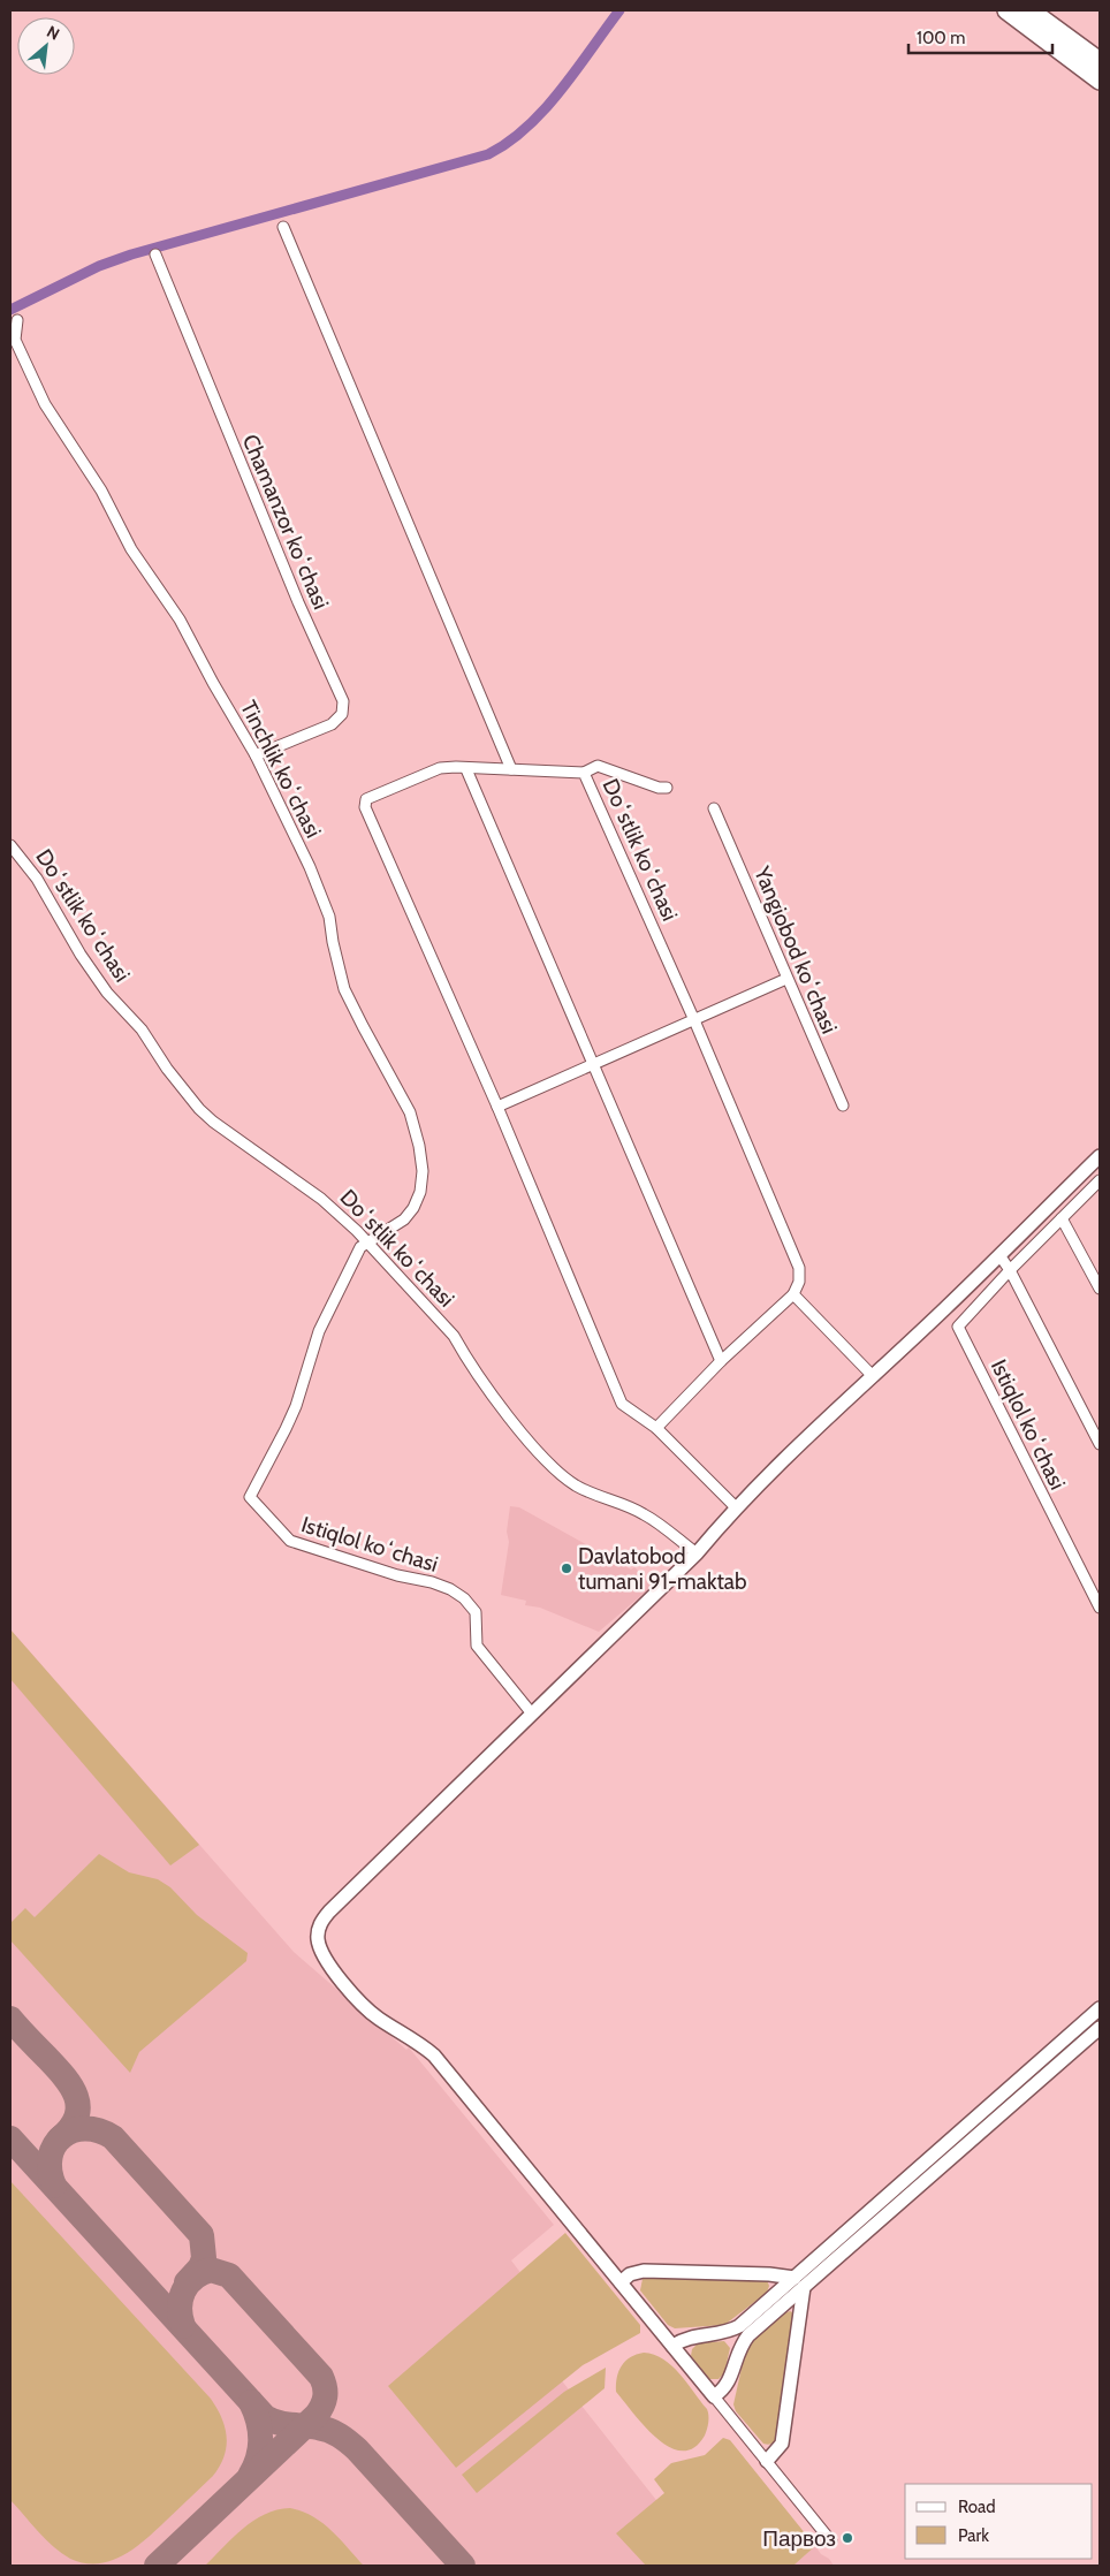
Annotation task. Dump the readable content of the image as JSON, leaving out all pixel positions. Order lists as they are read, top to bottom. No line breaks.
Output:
{"streets":{"street":["Chamanzor koʻchasi","Tinchlik koʻchasi","Doʻstlik koʻchasi","Yangiobod koʻchasi","Istiqlol koʻchasi"]},"crossings":[["Chamanzor koʻchasi","Tinchlik koʻchasi"],["Tinchlik koʻchasi","Doʻstlik koʻchasi"],["Tinchlik koʻchasi","Istiqlol koʻchasi"],["Doʻstlik koʻchasi","Istiqlol koʻchasi"]],"places":["Davlatobod tumani 91-maktab","Парвоз"],"legend":["Road","Park"],"scale_bar":"100 m","north":"top right"}
